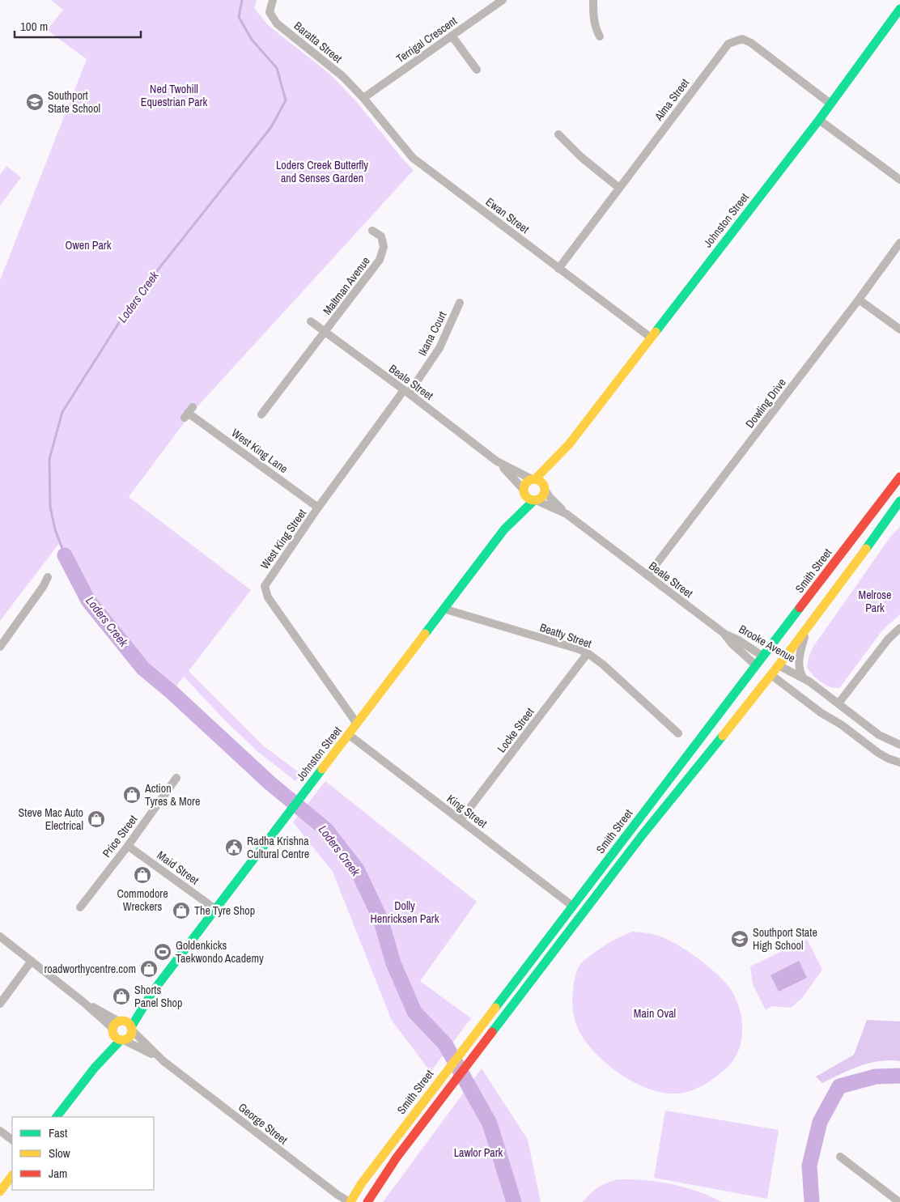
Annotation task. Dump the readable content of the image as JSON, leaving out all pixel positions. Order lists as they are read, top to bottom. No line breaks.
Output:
{"streets":{"main road":["Johnston Street","Smith Street","Brooke Avenue"],"street":["Terrigal Crescent","Baratta Street","Alma Street","Ewan Street","Maltman Avenue","Ikana Court","Beale Street","Dowling Drive","West King Lane","West King Street","Beatty Street","Locke Street","King Street","Price Street","Maid Street","George Street"]},"crossings":[["Terrigal Crescent","Baratta Street"],["Terrigal Crescent","Ewan Street"],["Baratta Street","Ewan Street"],["Alma Street","Ewan Street"],["Alma Street","Johnston Street"],["Ewan Street","Johnston Street"],["Johnston Street","Beale Street"],["Johnston Street","West King Street"],["Johnston Street","Beatty Street"],["Johnston Street","King Street"],["Johnston Street","Maid Street"],["Johnston Street","George Street"],["Maltman Avenue","Beale Street"],["Ikana Court","Beale Street"],["Ikana Court","West King Street"],["Beale Street","Dowling Drive"],["Beale Street","West King Street"],["Beale Street","Brooke Avenue"],["West King Lane","West King Street"],["Smith Street","Brooke Avenue"],["Smith Street","King Street"],["Smith Street","George Street"],["Beatty Street","Locke Street"],["Locke Street","King Street"],["Price Street","Maid Street"]],"water":["Loders Creek"],"parks":["Ned Twohill Equestrian Park","Loders Creek Butterfly and Senses Garden","Owen Park","Melrose Park","Dolly Henricksen Park","Main Oval","Lawlor Park"],"places":{"school or university":["Southport State School","Southport State High School"],"shop":["Action Tyres & More","Steve Mac Auto Electrical","Commodore Wreckers","The Tyre Shop","roadworthycentre.com","Shorts Panel Shop"],"public building":["Radha Krishna Cultural Centre"],"sports":["Goldenkicks Taekwondo Academy"]},"legend":["Fast","Slow","Jam"],"scale_bar":"100 m"}
